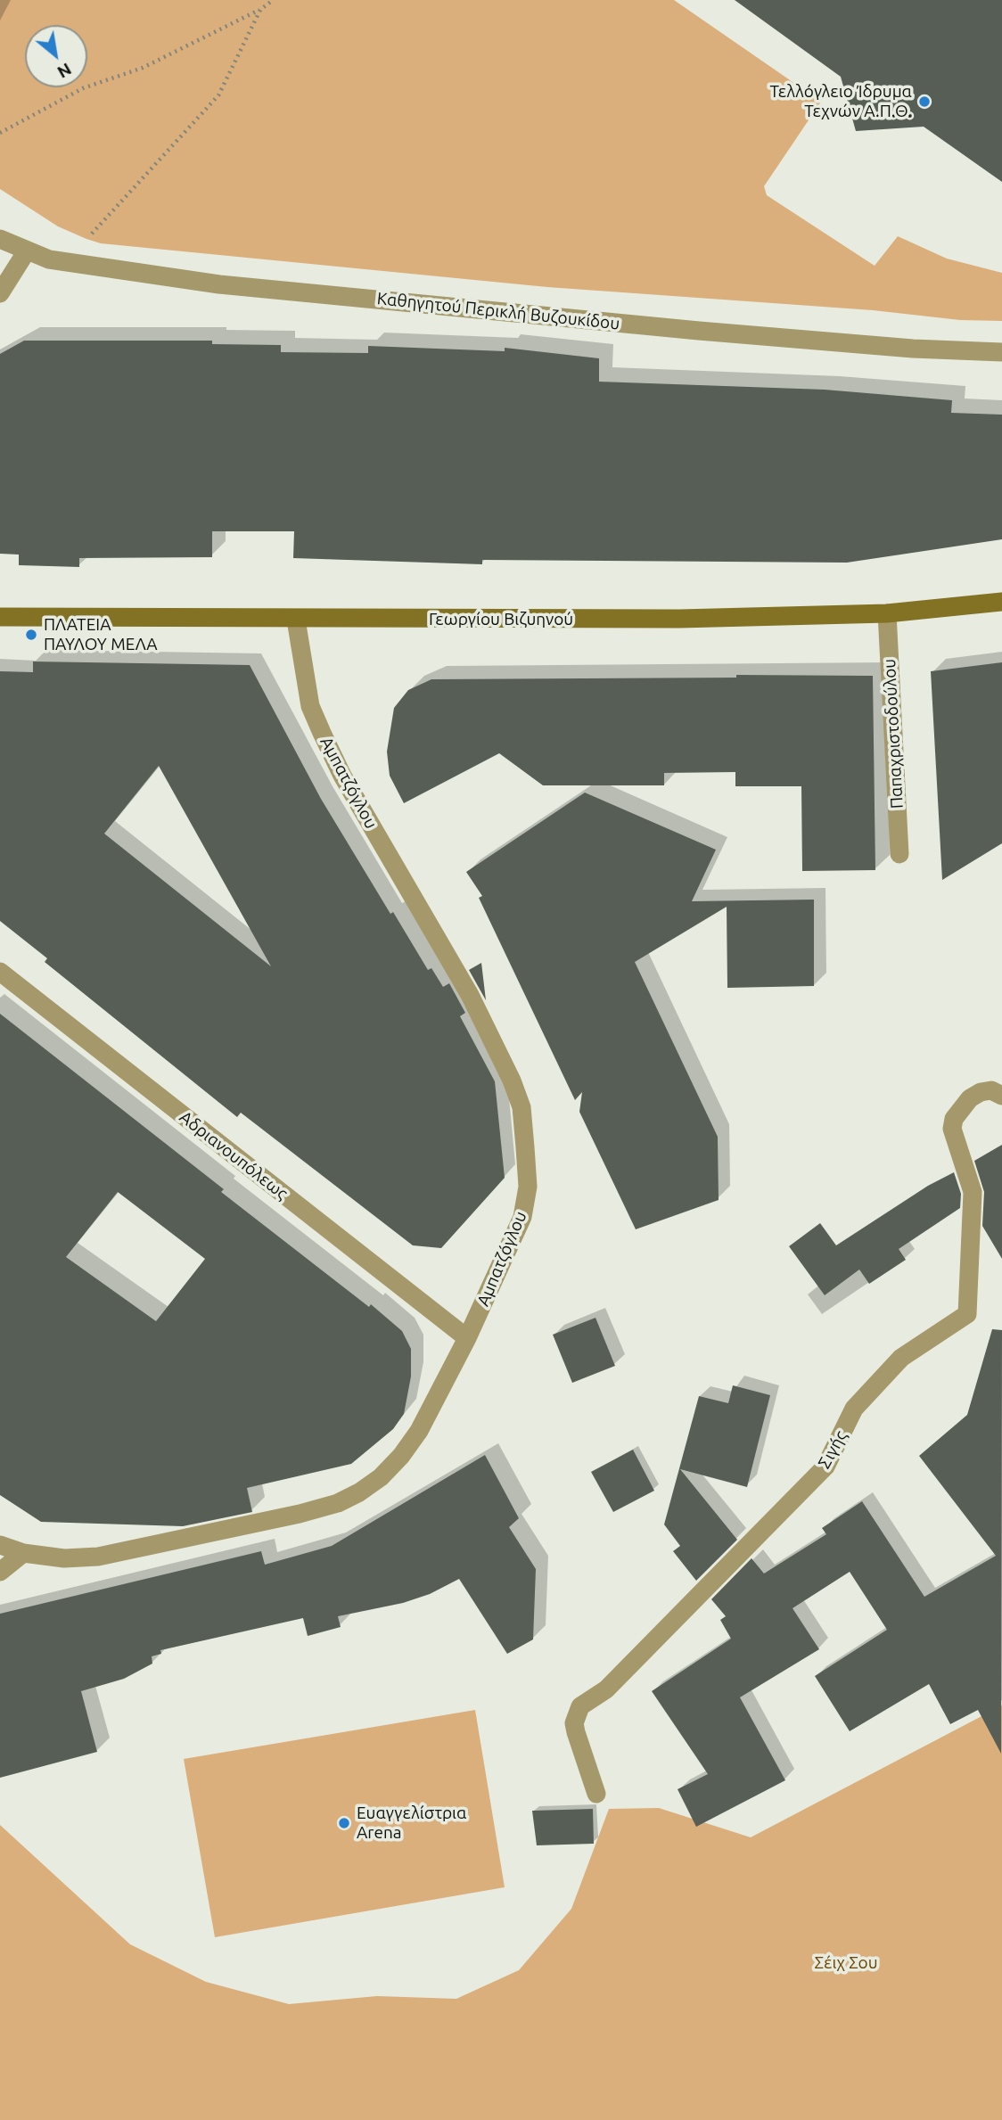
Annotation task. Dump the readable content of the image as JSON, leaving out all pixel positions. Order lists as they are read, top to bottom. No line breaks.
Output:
{"streets":{"street":["Καθηγητού Περικλή Βυζουκίδου","Γεωργίου Βιζυηνού","Παπαχριστοδούλου","Αμπατζόγλου","Αδριανουπόλεως","Σιγής"]},"crossings":[["Γεωργίου Βιζυηνού","Παπαχριστοδούλου"],["Γεωργίου Βιζυηνού","Αμπατζόγλου"],["Αμπατζόγλου","Αδριανουπόλεως"]],"parks":["Σέιχ Σου"],"places":["Τελλόγλειο Ίδρυμα Τεχνών Α.Π.Θ.","ΠΛΑΤΕΙΑ ΠΑΥΛΟΥ ΜΕΛΑ","Ευαγγελίστρια Arena"],"north":"bottom right"}
